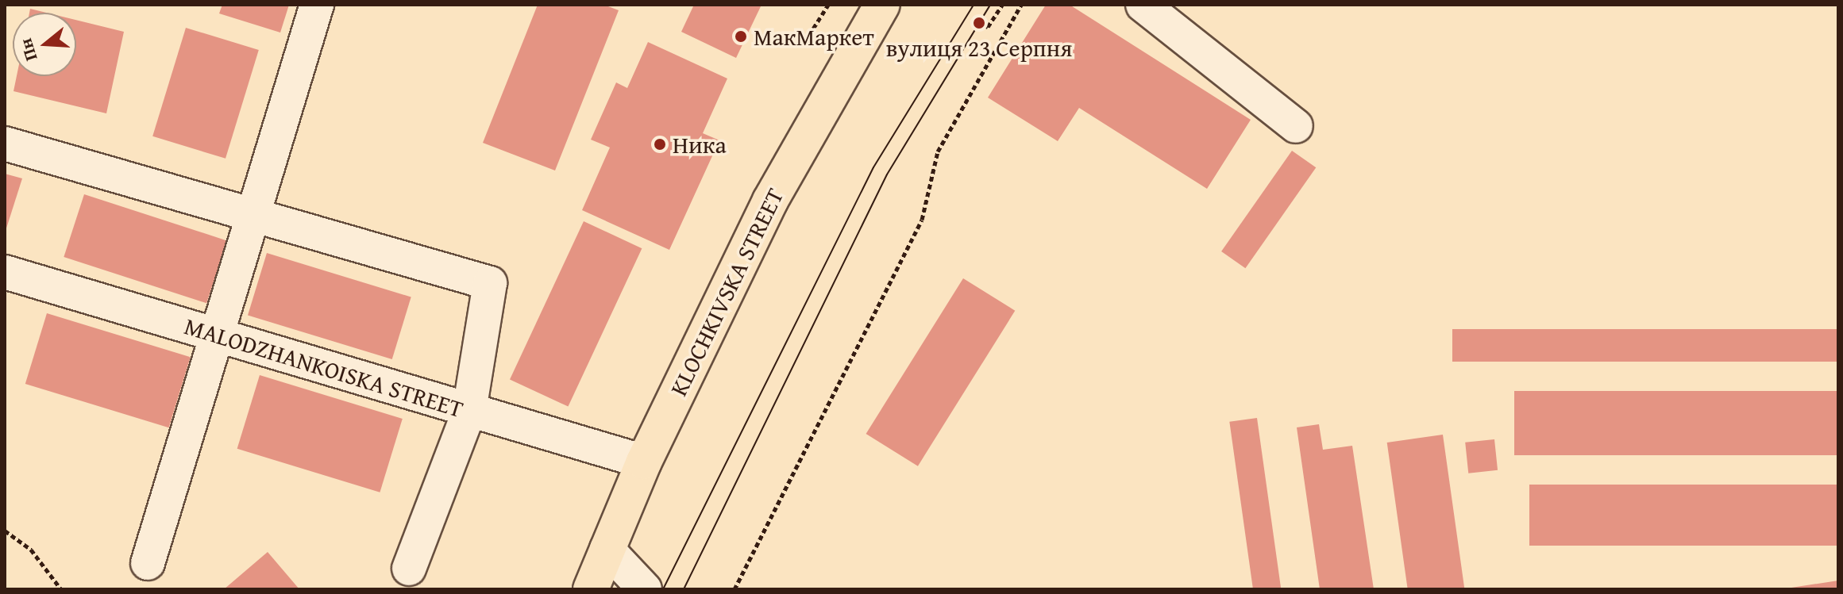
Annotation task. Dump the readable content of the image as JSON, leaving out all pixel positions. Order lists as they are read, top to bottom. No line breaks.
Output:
{"streets":{"main road":["KLOCHKIVSKA STREET"],"street":["MALODZHANKOISKA STREET"]},"crossings":[["KLOCHKIVSKA STREET","MALODZHANKOISKA STREET"]],"places":["вулиця 23 Серпня","МакМаркет","Ника"],"north":"left"}
